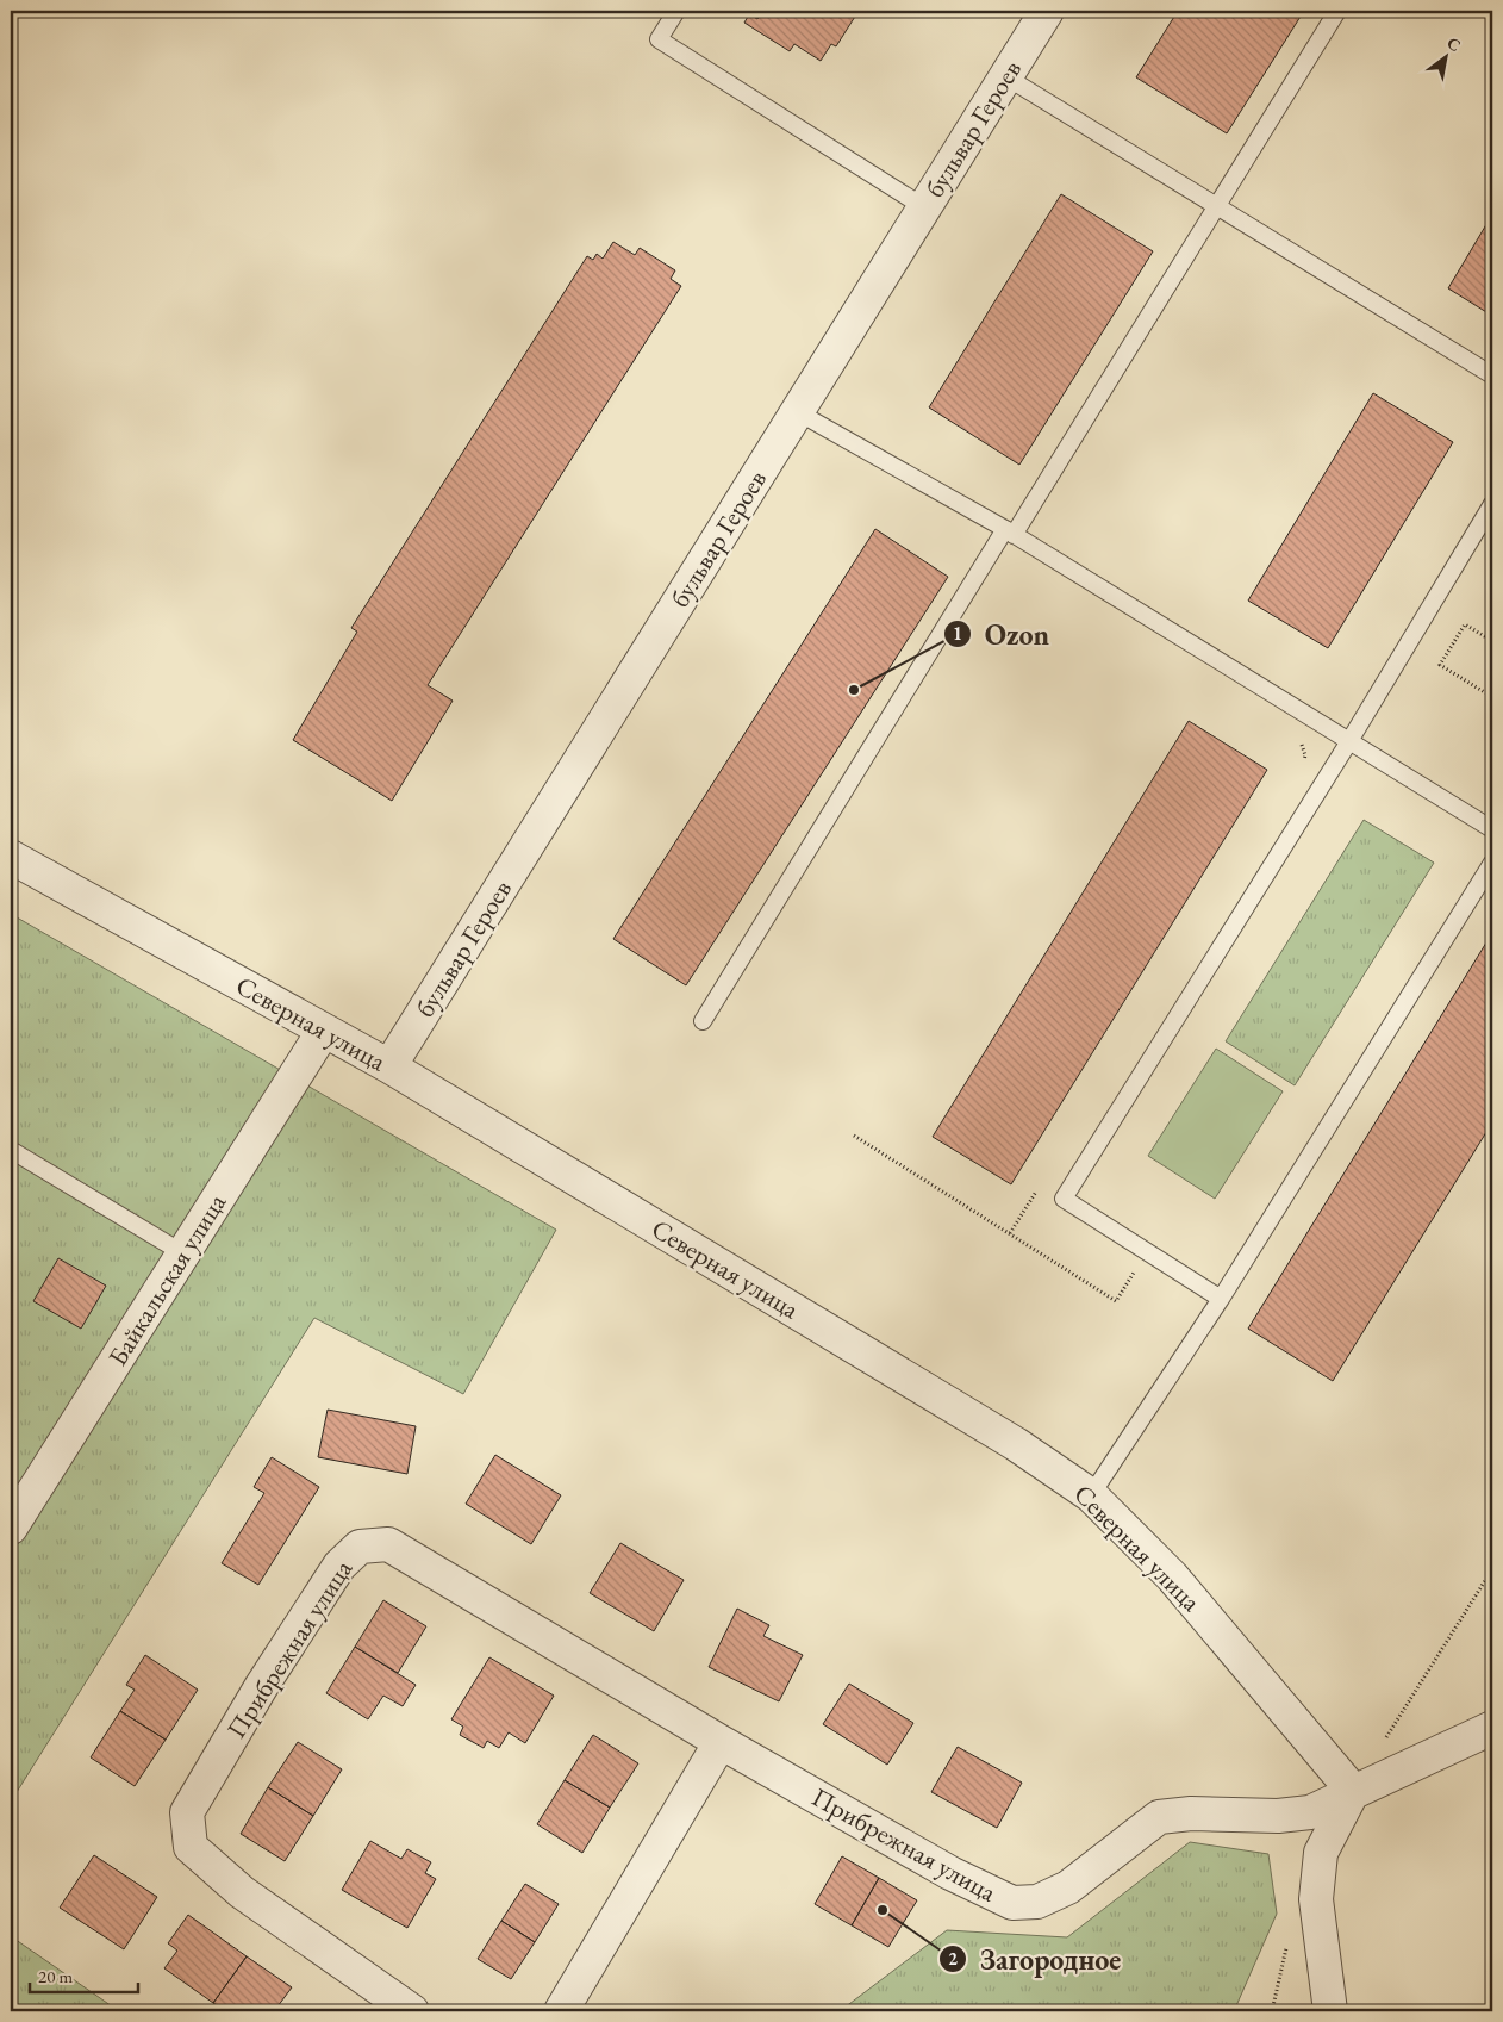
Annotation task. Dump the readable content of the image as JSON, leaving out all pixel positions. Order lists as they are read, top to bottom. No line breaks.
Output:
{"streets":{"street":["бульвар Героев","Северная улица","Байкальская улица","Прибрежная улица"]},"crossings":[["бульвар Героев","Северная улица"],["Северная улица","Байкальская улица"],["Северная улица","Прибрежная улица"]],"places":["Ozon","Загородное"],"scale_bar":"20 m","north":"top right"}
